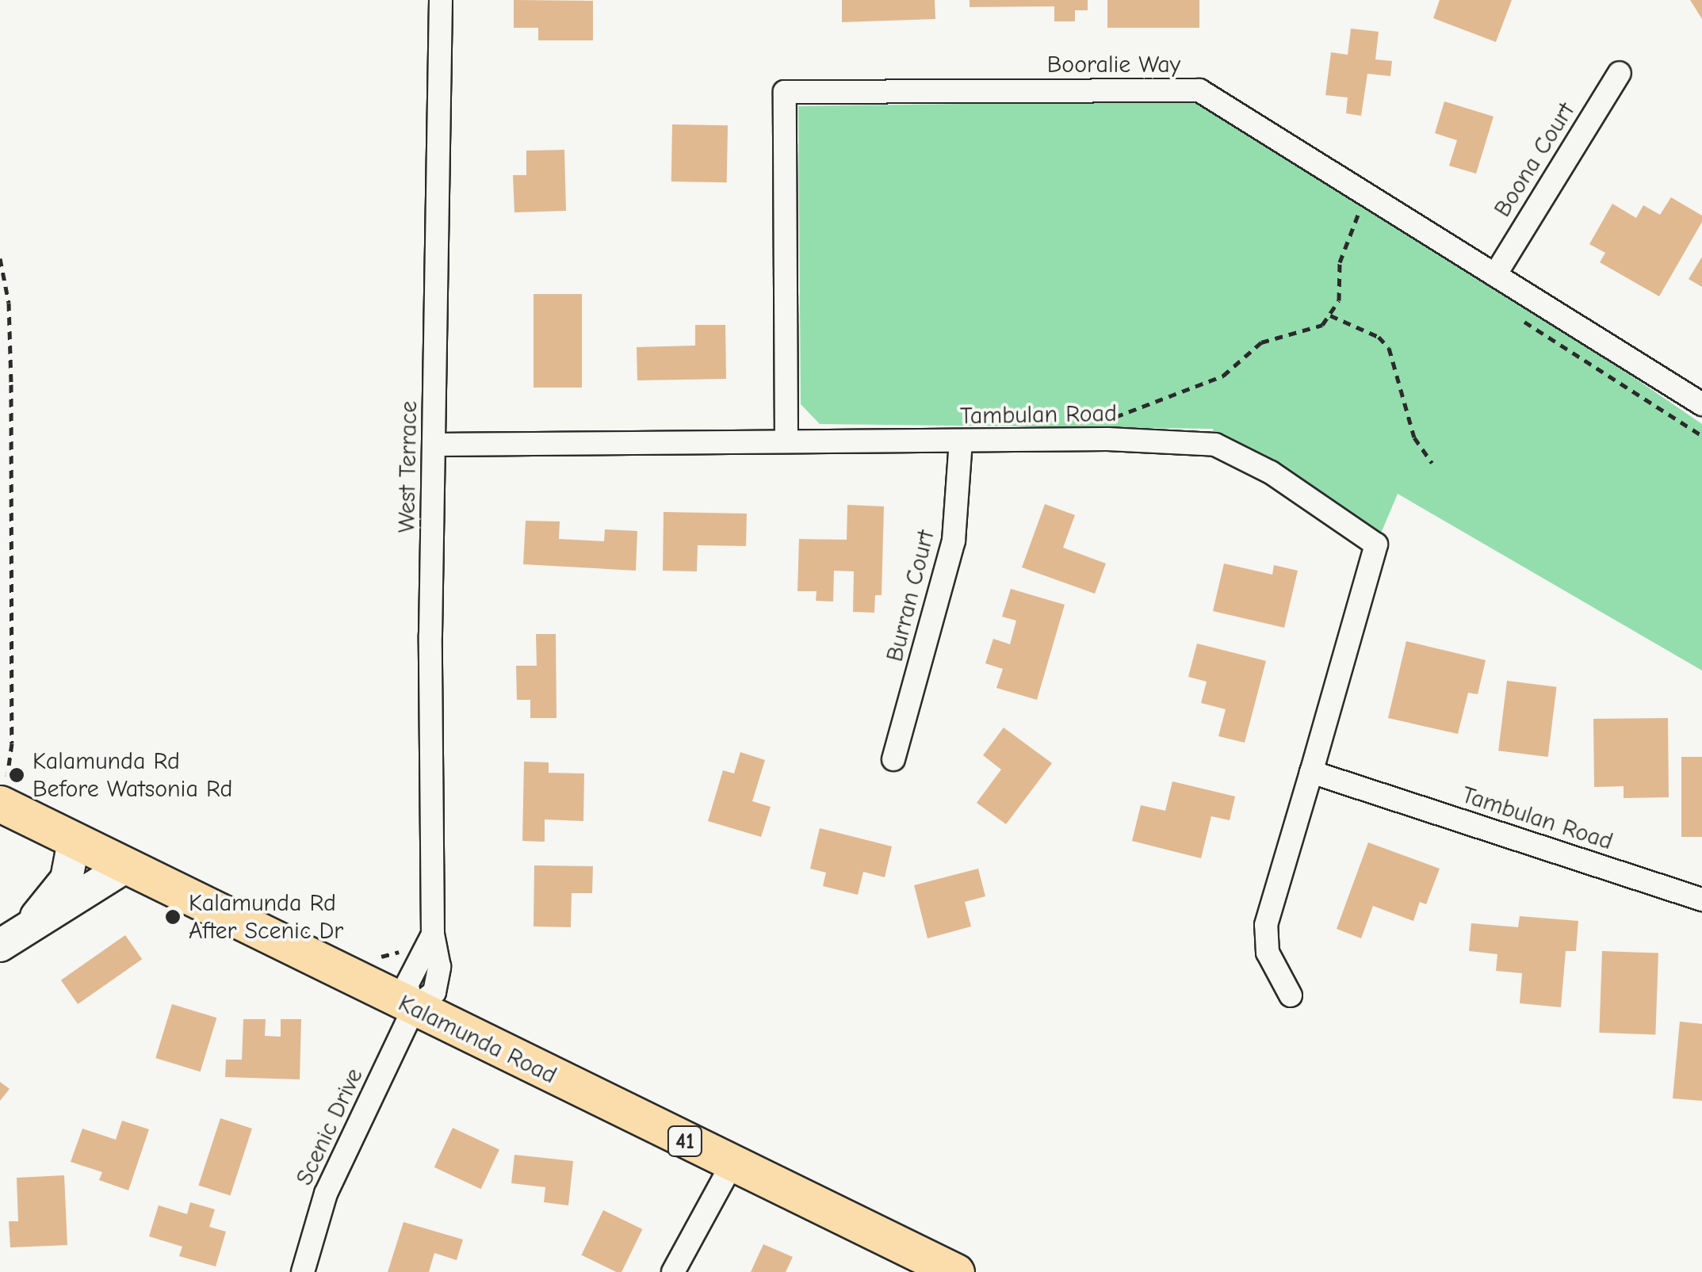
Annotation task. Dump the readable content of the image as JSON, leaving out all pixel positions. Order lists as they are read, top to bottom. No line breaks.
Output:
{"streets":{"main road":["Kalamunda Road","41"],"street":["Booralie Way","Boona Court","Tambulan Road","West Terrace","Burran Court","Scenic Drive"]},"crossings":[["Booralie Way","Boona Court"],["Booralie Way","Tambulan Road"],["Tambulan Road","West Terrace"],["Tambulan Road","Burran Court"],["West Terrace","Kalamunda Road"],["West Terrace","Scenic Drive"],["Kalamunda Road","Scenic Drive"]],"places":["Kalamunda Rd Before Watsonia Rd","Kalamunda Rd After Scenic Dr"]}
